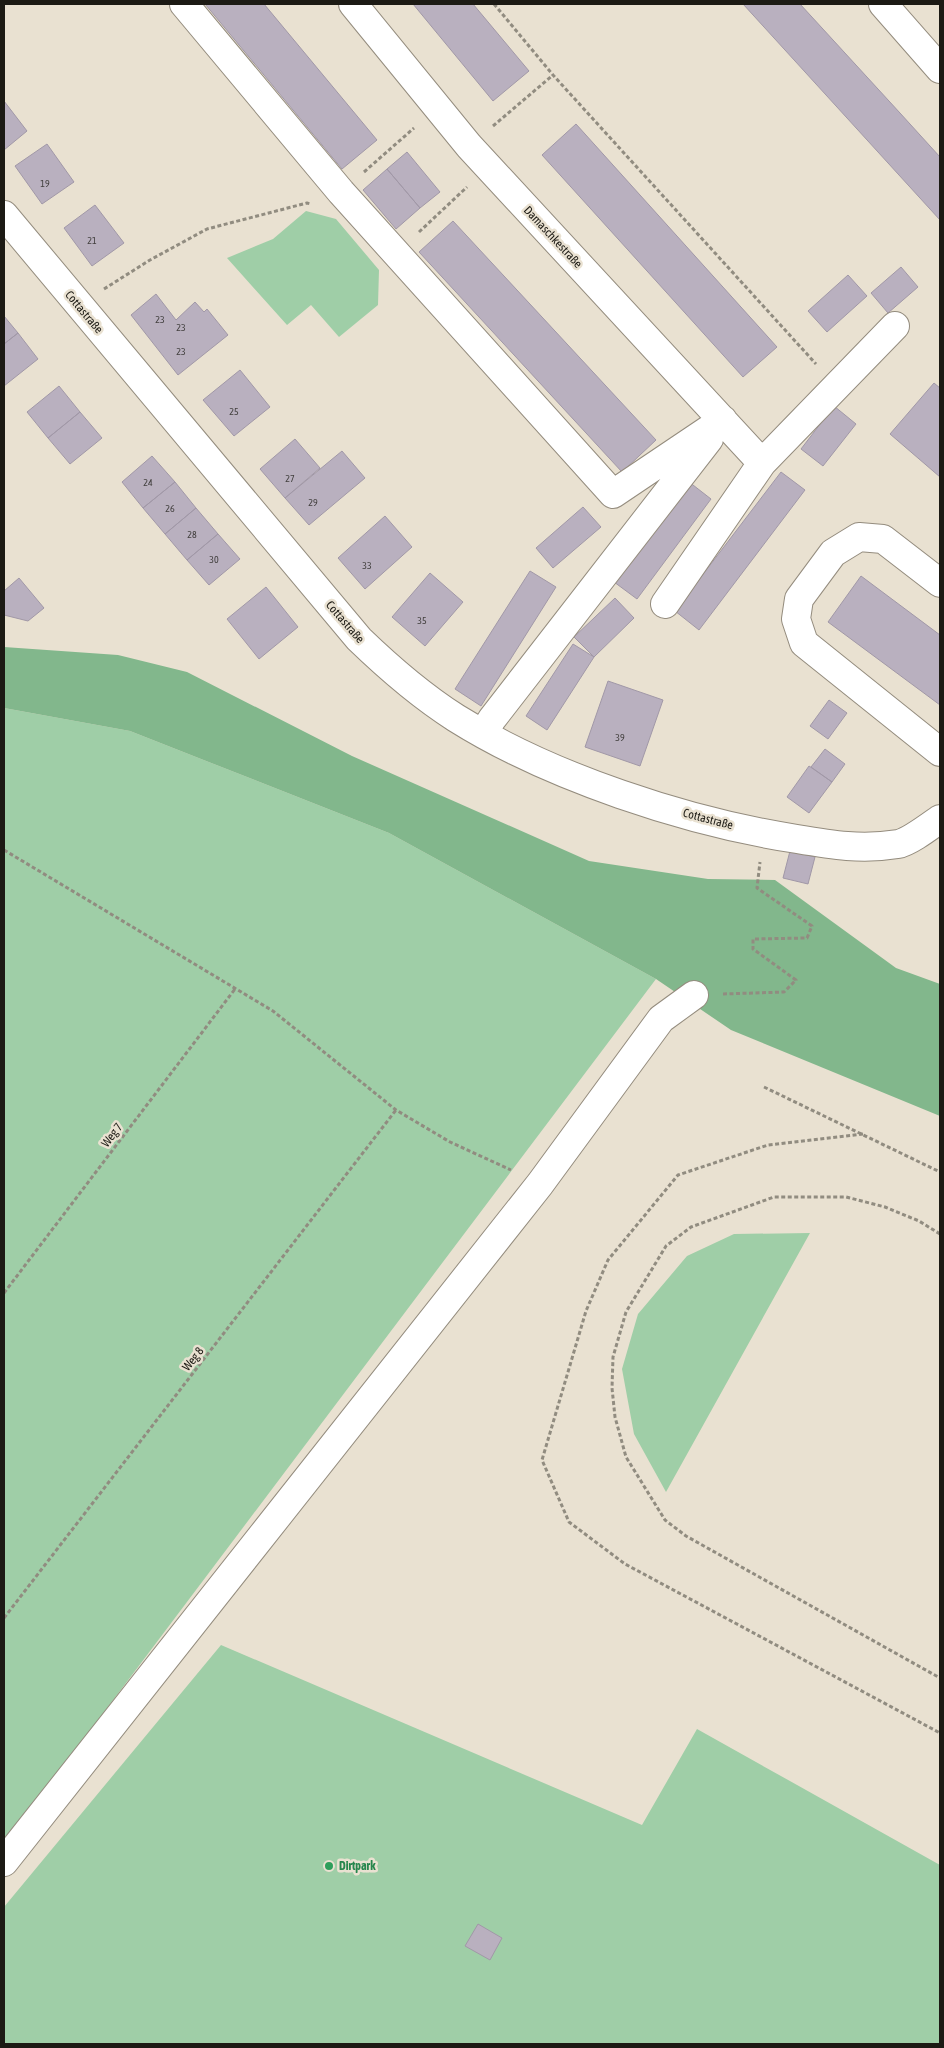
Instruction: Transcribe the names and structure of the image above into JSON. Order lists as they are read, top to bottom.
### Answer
{
  "streets": {
    "street": ["Damaschkestraße", "Cottastraße"],
    "path": ["Weg 7", "Weg 8"]
  },
  "places": ["Dirtpark"],
  "house_numbers": [
    "19",
    "21",
    "23",
    "23",
    "23",
    "25",
    "27",
    "24",
    "29",
    "26",
    "28",
    "30",
    "33",
    "35",
    "39"
  ]
}
